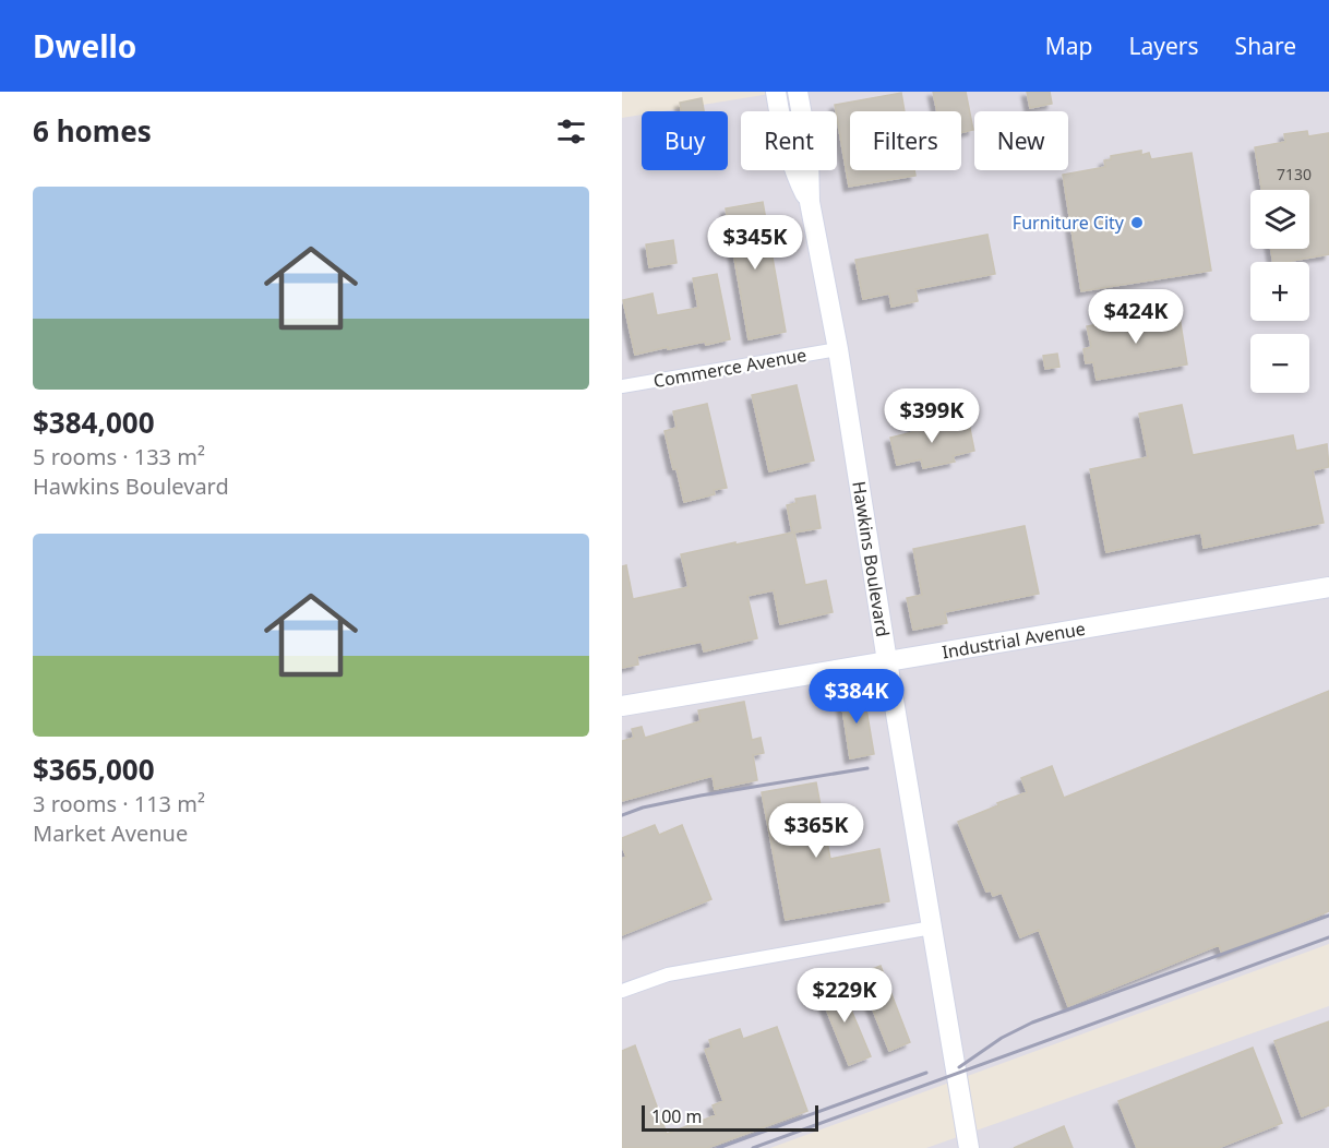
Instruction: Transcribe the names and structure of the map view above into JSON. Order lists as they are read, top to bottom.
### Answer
{
  "streets": {
    "main road": ["Hawkins Boulevard", "Industrial Avenue"],
    "street": ["Commerce Avenue"]
  },
  "crossings": [
    ["Commerce Avenue", "Hawkins Boulevard"],
    ["Hawkins Boulevard", "Industrial Avenue"]
  ],
  "places": ["Furniture City"],
  "house_numbers": ["7130"],
  "scale_bar": "100 m",
  "page": {
    "header": "Dwello",
    "nav": ["Map", "Layers", "Share"],
    "heading": "6 homes",
    "chip": [
      "Buy",
      "Rent",
      "Filters",
      "New"
    ],
    "list": [
      {
        "name": "$384,000",
        "note": "5 rooms · 133 m² · Hawkins Boulevard"
      },
      {
        "name": "$365,000",
        "note": "3 rooms · 113 m² · Market Avenue"
      }
    ],
    "map_buttons": ["+", "−"],
    "price": [
      "$345K",
      "$424K",
      "$399K",
      "$384K",
      "$365K",
      "$229K"
    ],
    "scale": "100 m"
  }
}
